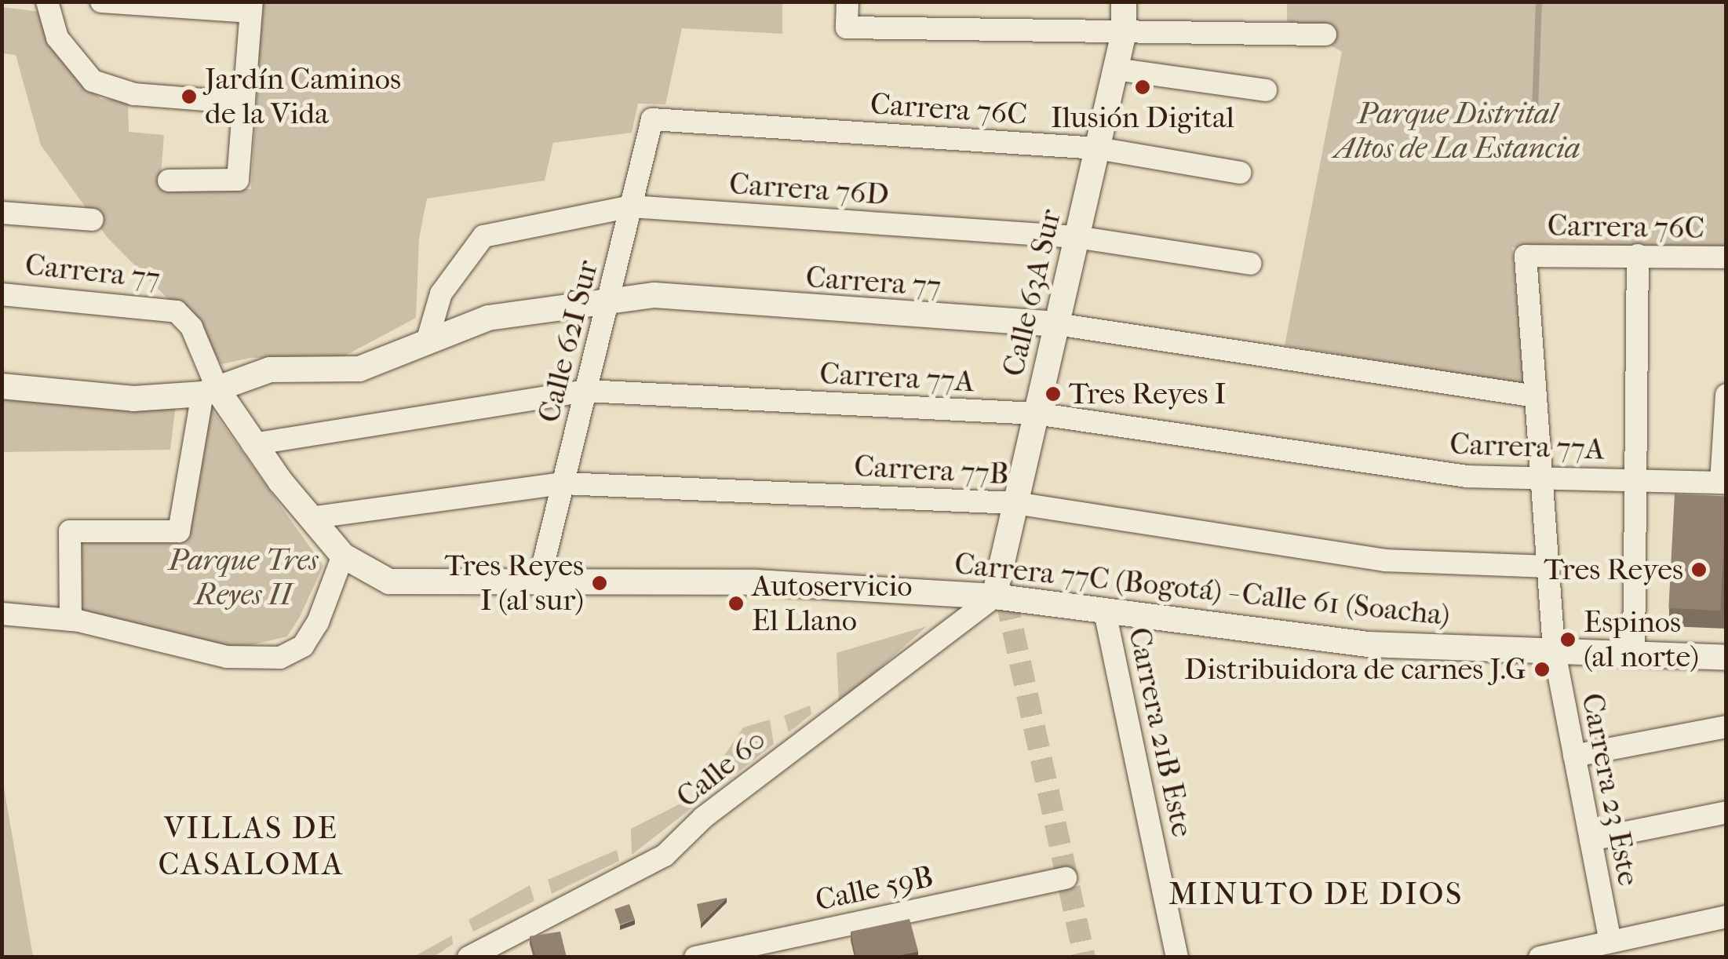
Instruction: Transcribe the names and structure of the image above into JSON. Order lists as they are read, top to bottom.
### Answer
{
  "streets": {
    "street": [
      "Carrera 76C",
      "Carrera 76D",
      "Carrera 77",
      "Calle 63A Sur",
      "Calle 62I Sur",
      "Carrera 77A",
      "Carrera 77B",
      "Carrera 77C (Bogotá) - Calle 61 (Soacha)",
      "Carrera 21B Este",
      "Calle 60",
      "Carrera 23 Este",
      "Calle 59B"
    ]
  },
  "crossings": [
    ["Carrera 76C", "Calle 63A Sur"],
    ["Carrera 76C", "Calle 62I Sur"],
    ["Carrera 76C", "Carrera 23 Este"],
    ["Carrera 76D", "Carrera 77"],
    ["Carrera 76D", "Calle 63A Sur"],
    ["Carrera 76D", "Calle 62I Sur"],
    ["Carrera 77", "Calle 63A Sur"],
    ["Carrera 77", "Calle 62I Sur"],
    ["Carrera 77", "Carrera 23 Este"],
    ["Calle 63A Sur", "Carrera 77A"],
    ["Calle 63A Sur", "Carrera 77B"],
    ["Calle 63A Sur", "Carrera 77C (Bogotá) - Calle 61 (Soacha)"],
    ["Calle 63A Sur", "Calle 60"],
    ["Calle 62I Sur", "Carrera 77A"],
    ["Calle 62I Sur", "Carrera 77B"],
    ["Calle 62I Sur", "Carrera 77C (Bogotá) - Calle 61 (Soacha)"],
    ["Carrera 77A", "Carrera 23 Este"],
    ["Carrera 77B", "Carrera 23 Este"],
    ["Carrera 77C (Bogotá) - Calle 61 (Soacha)", "Carrera 21B Este"],
    ["Carrera 77C (Bogotá) - Calle 61 (Soacha)", "Calle 60"],
    ["Carrera 77C (Bogotá) - Calle 61 (Soacha)", "Carrera 23 Este"]
  ],
  "districts": ["VILLAS DE CASALOMA", "MINUTO DE DIOS"],
  "parks": ["Parque Distrital Altos de La Estancia", "Parque Tres Reyes II"],
  "places": [
    "Ilusión Digital",
    "Jardín Caminos de la Vida",
    "Tres Reyes I",
    "Tres Reyes",
    "Tres Reyes I (al sur)",
    "Autoservicio El Llano",
    "Espinos (al norte)",
    "Distribuidora de carnes J.G"
  ]
}
